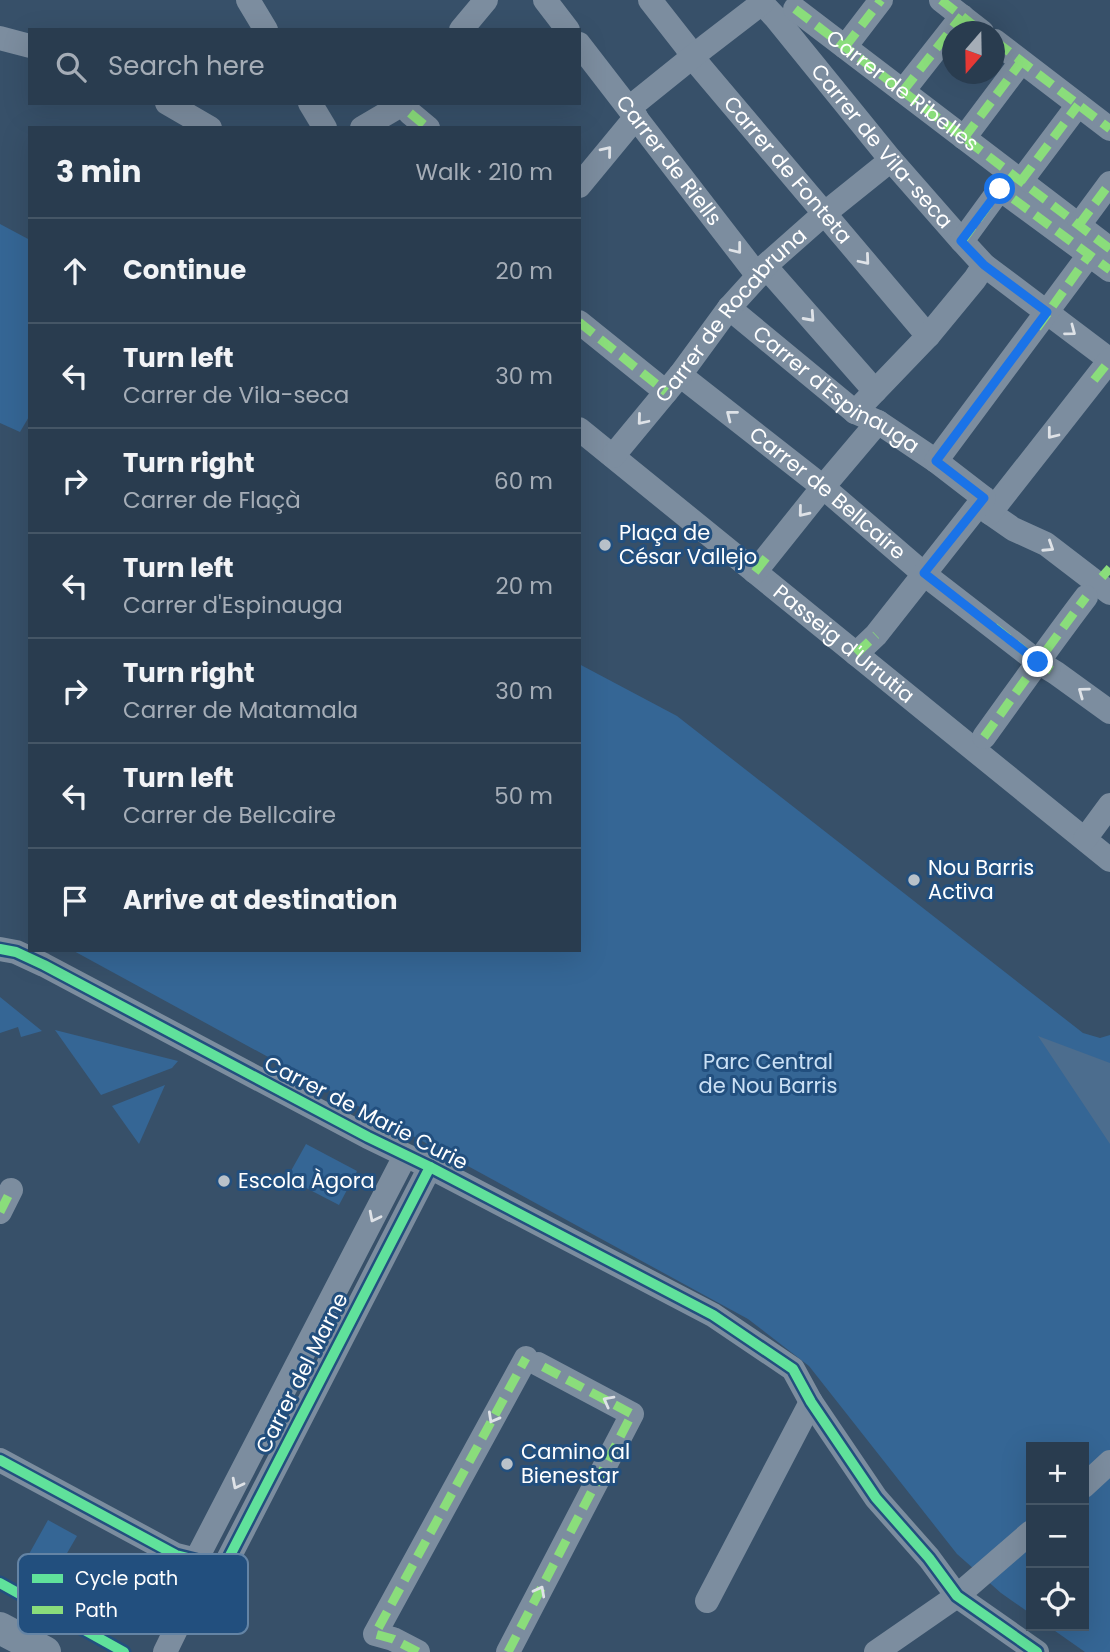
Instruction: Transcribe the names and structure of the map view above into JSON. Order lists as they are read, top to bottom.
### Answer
{
  "streets": {
    "street": [
      "Carrer de Ribelles",
      "Carrer de Vila-seca",
      "Carrer de Riells",
      "Carrer de Fonteta",
      "Carrer de Rocabruna",
      "Carrer d'Espinauga",
      "Carrer de Bellcaire",
      "Passeig d'Urrutia",
      "Carrer de Marie Curie",
      "Carrer del Marne"
    ]
  },
  "crossings": [
    ["Carrer de Vila-seca", "Carrer de Rocabruna"],
    ["Carrer de Riells", "Carrer de Rocabruna"],
    ["Carrer de Fonteta", "Carrer de Rocabruna"],
    ["Carrer de Rocabruna", "Carrer d'Espinauga"],
    ["Carrer de Rocabruna", "Carrer de Bellcaire"],
    ["Carrer de Rocabruna", "Passeig d'Urrutia"],
    ["Carrer de Marie Curie", "Carrer del Marne"]
  ],
  "one_way": ["Carrer de Riells", "Carrer de Fonteta", "Carrer de Bellcaire"],
  "parks": ["Parc Central de Nou Barris"],
  "places": [
    "Plaça de César Vallejo",
    "Nou Barris Activa",
    "Escola Àgora",
    "Camino al Bienestar"
  ],
  "legend": ["Cycle path", "Path"],
  "north": "bottom",
  "page": {
    "search": "Search here",
    "heading": ["3 min", "Walk · 210 m"],
    "list": [
      ["Continue", "20 m"],
      ["Turn left", "Carrer de Vila-seca", "30 m"],
      ["Turn right", "Carrer de Flaçà", "60 m"],
      ["Turn left", "Carrer d'Espinauga", "20 m"],
      ["Turn right", "Carrer de Matamala", "30 m"],
      ["Turn left", "Carrer de Bellcaire", "50 m"],
      "Arrive at destination"
    ],
    "map_buttons": ["+", "−"]
  }
}
